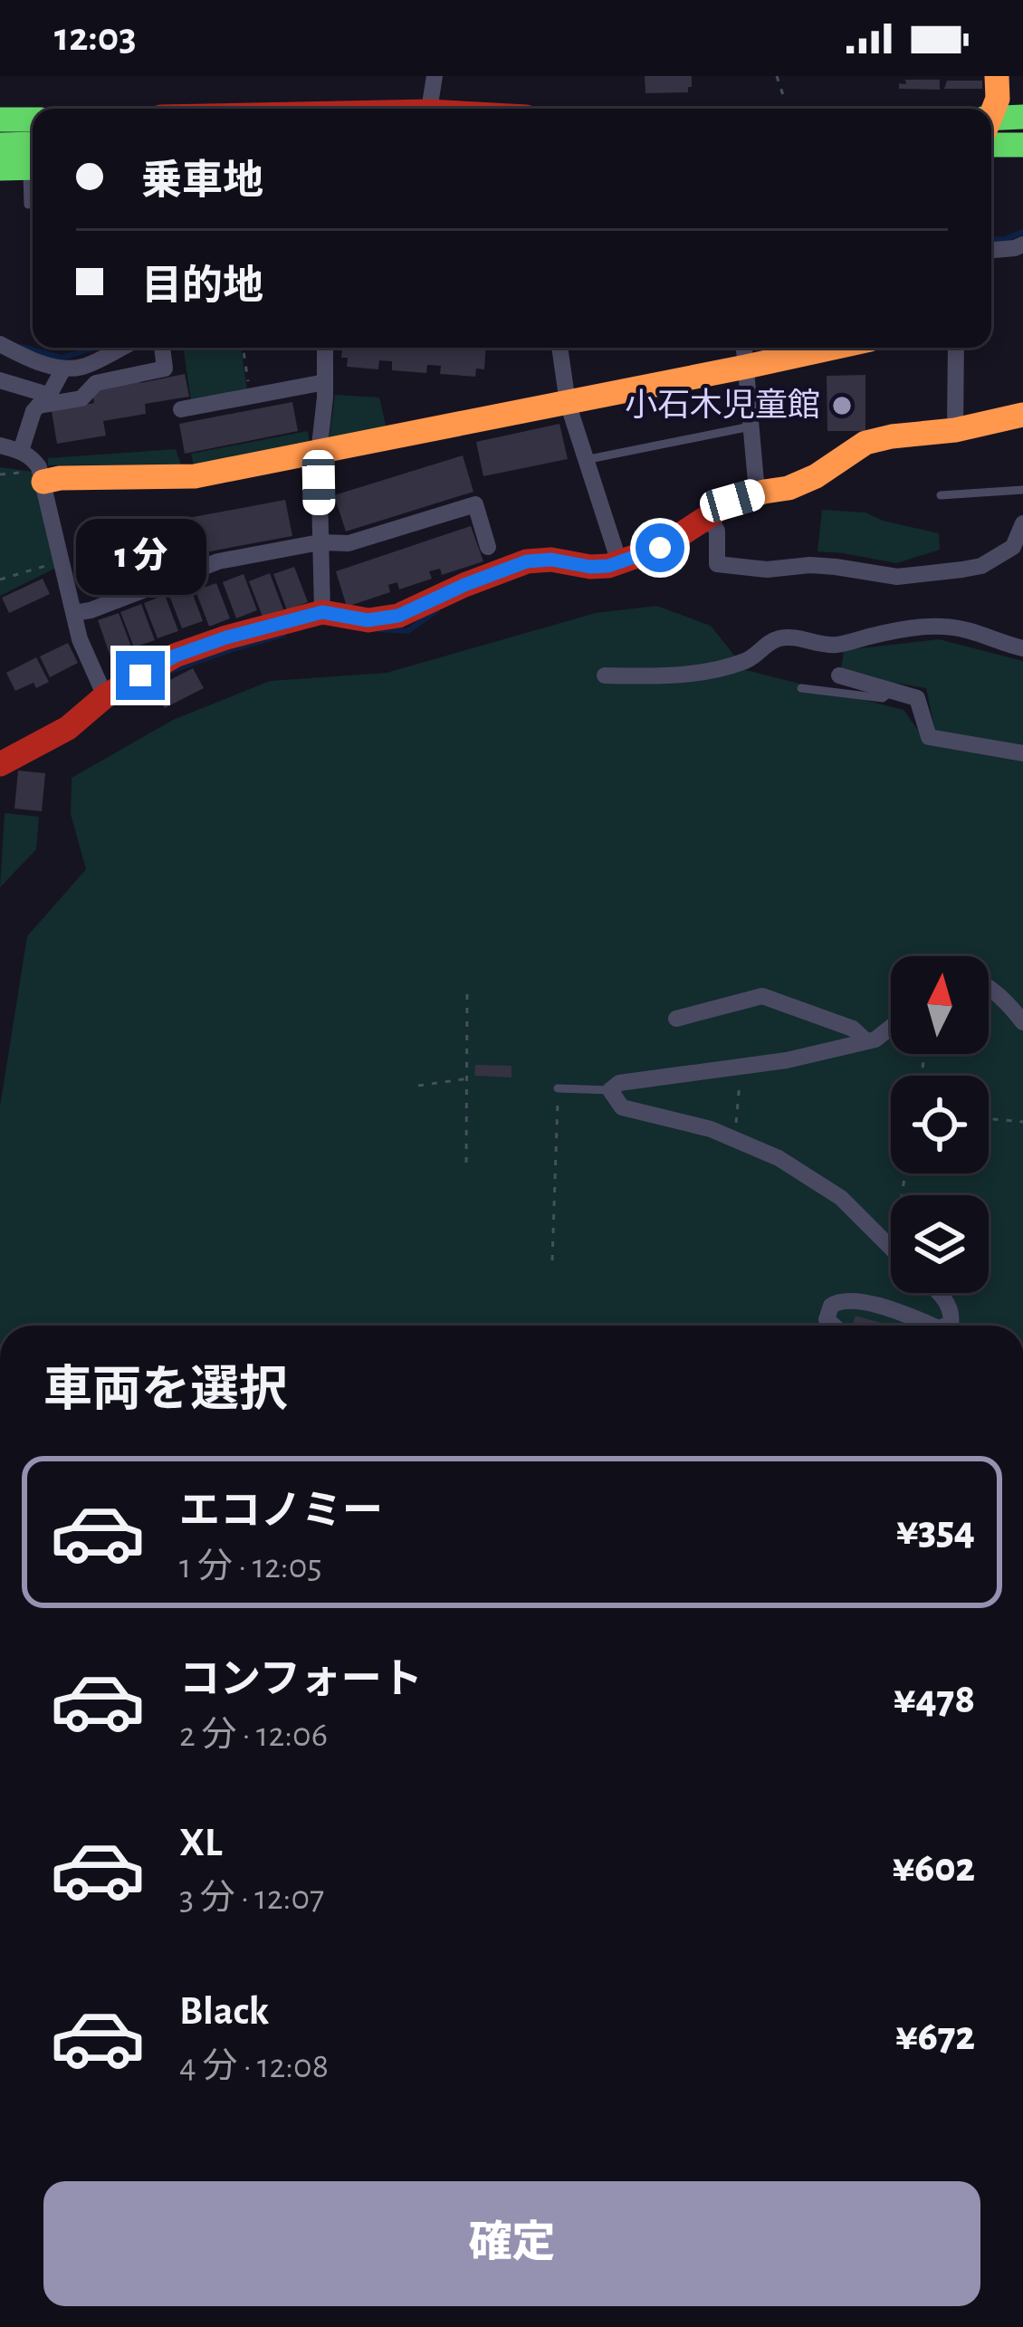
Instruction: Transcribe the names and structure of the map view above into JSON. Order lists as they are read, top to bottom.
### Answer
{
  "places": ["小石木児童館"],
  "north": "top",
  "page": {
    "status": "12:03",
    "banner": ["乗車地", "目的地"],
    "bubble": "1 分",
    "heading": "車両を選択",
    "list": [
      {
        "name": "エコノミー",
        "note": "1 分 · 12:05",
        "value": "¥354"
      },
      {
        "name": "コンフォート",
        "note": "2 分 · 12:06",
        "value": "¥478"
      },
      {
        "name": "XL",
        "note": "3 分 · 12:07",
        "value": "¥602"
      },
      {
        "name": "Black",
        "note": "4 分 · 12:08",
        "value": "¥672"
      }
    ],
    "buttons": "確定"
  }
}
